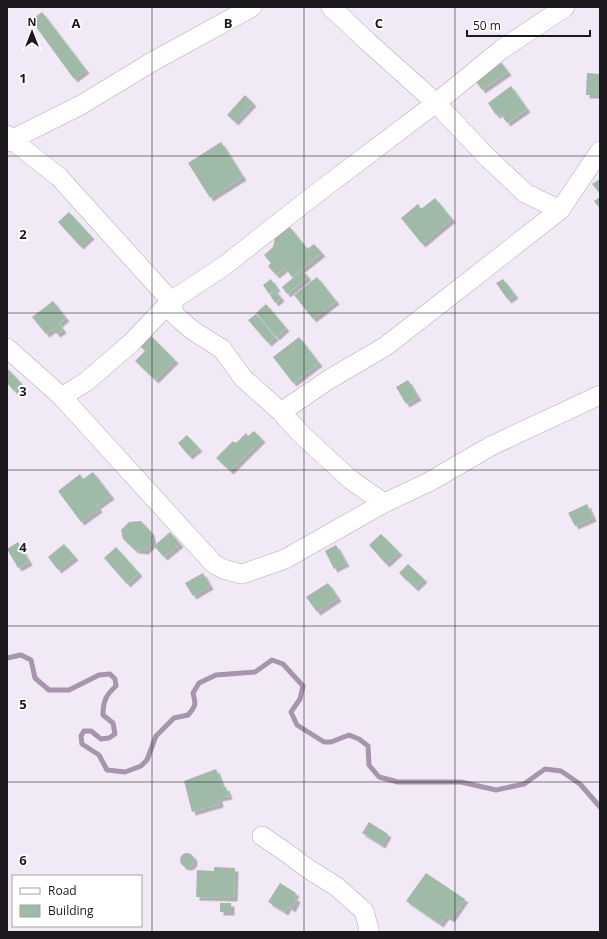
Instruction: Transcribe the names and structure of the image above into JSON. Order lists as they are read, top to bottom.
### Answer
{
  "legend": ["Road", "Building"],
  "scale_bar": "50 m",
  "north": "top",
  "grid": {
    "columns": ["A", "B", "C"],
    "rows": [
      "1",
      "2",
      "3",
      "4",
      "5",
      "6"
    ]
  }
}
